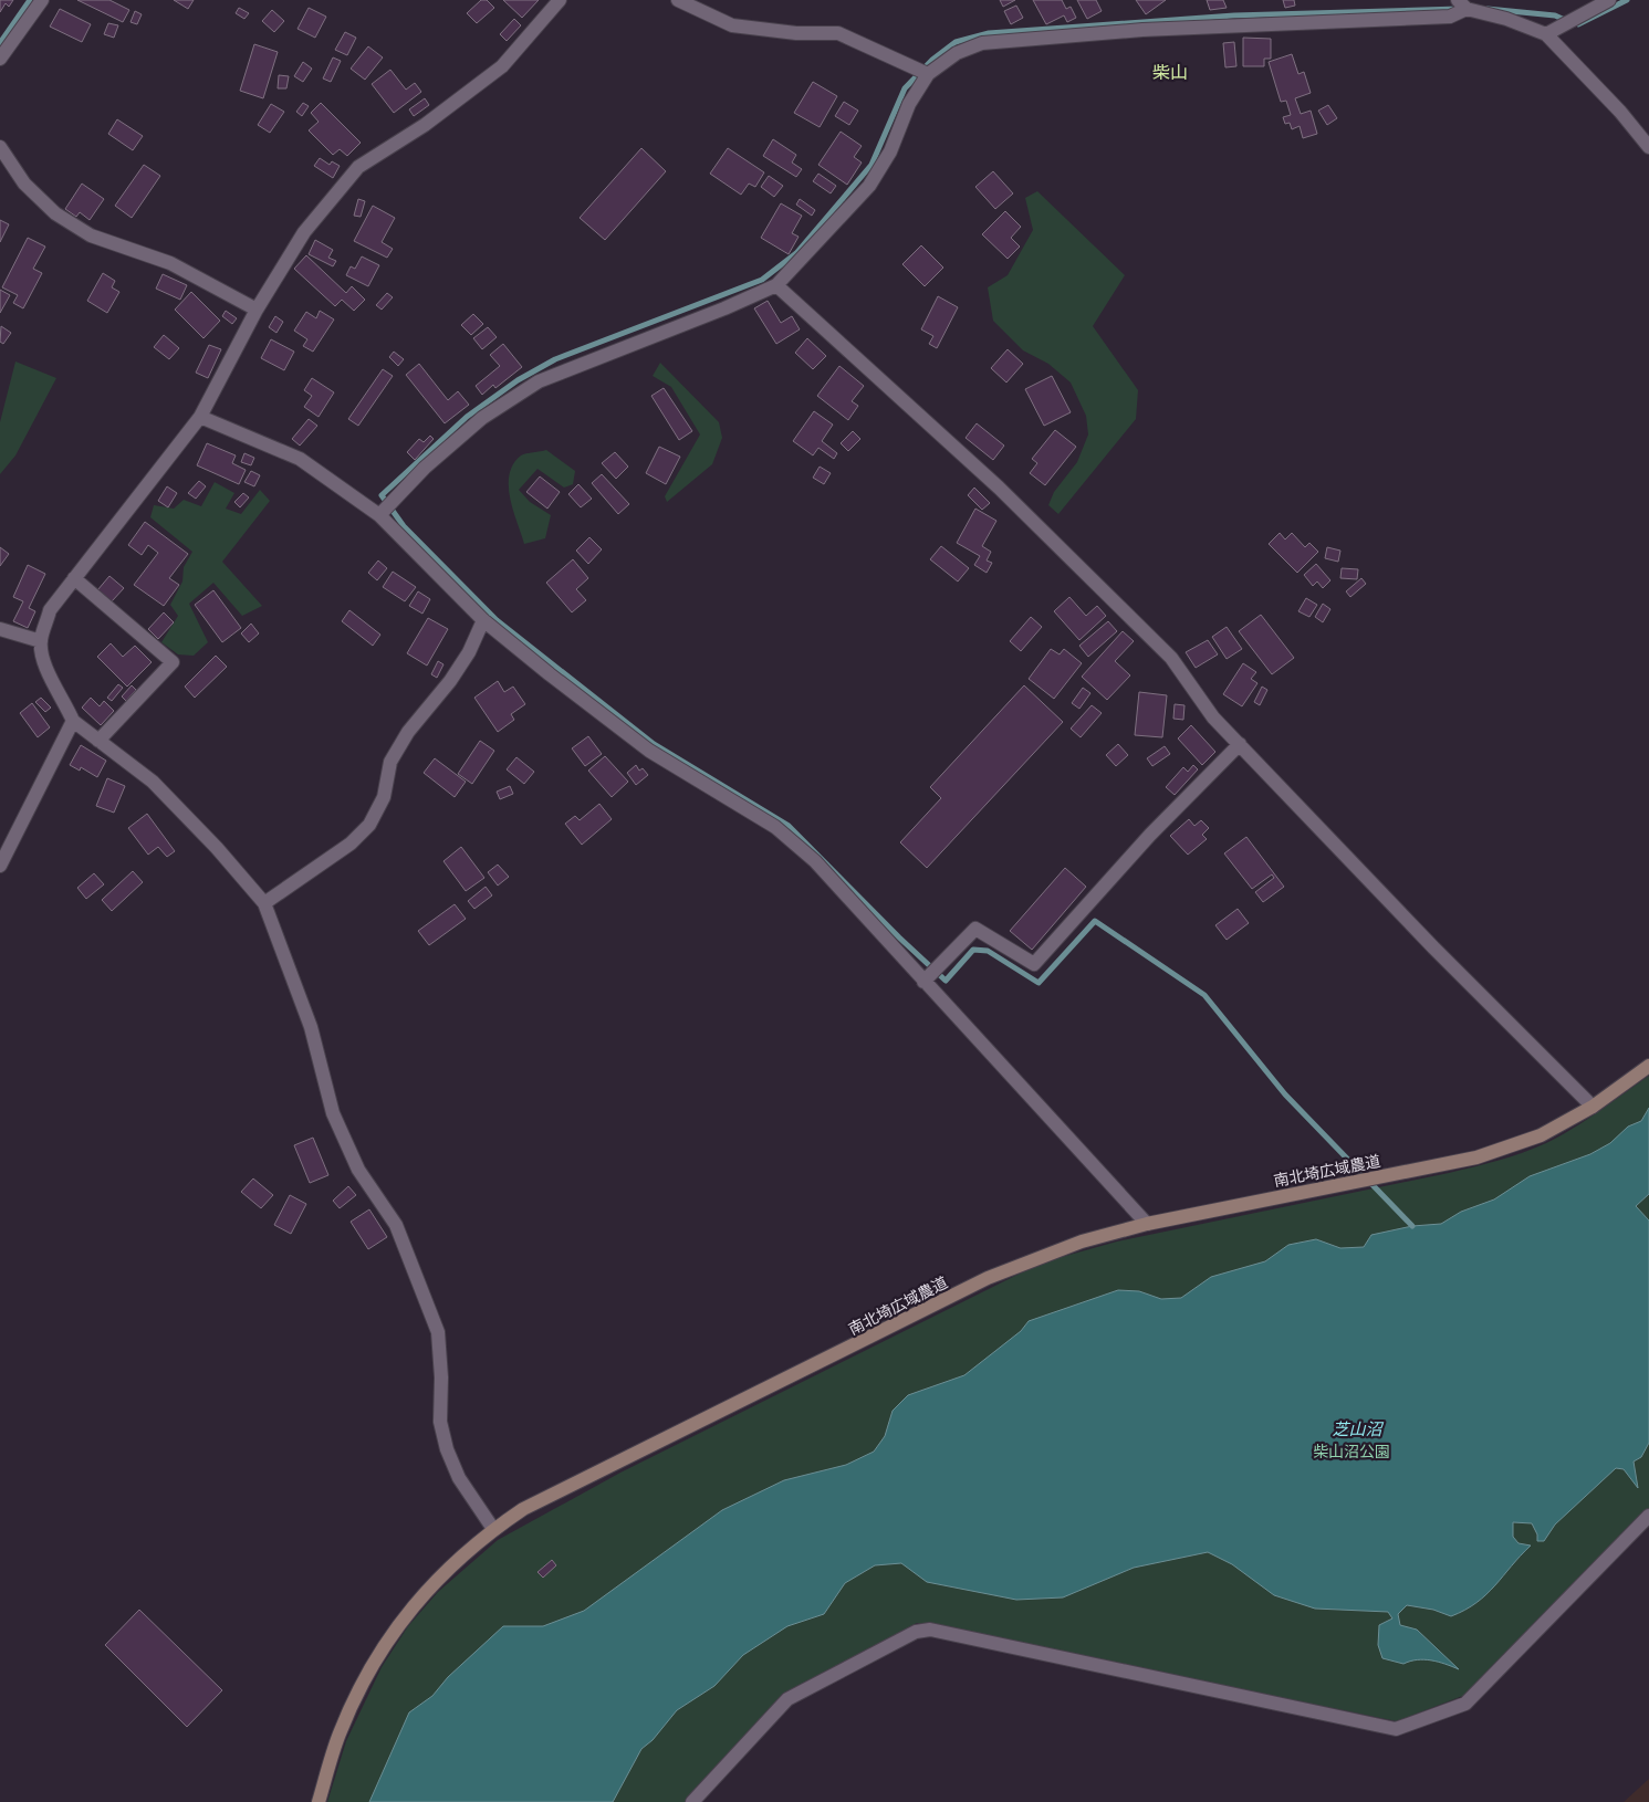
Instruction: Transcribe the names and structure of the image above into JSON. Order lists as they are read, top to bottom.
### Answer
{
  "streets": {
    "street": ["南北埼広域農道"]
  },
  "districts": ["柴山"],
  "water": ["芝山沼"],
  "parks": ["柴山沼公園"]
}
